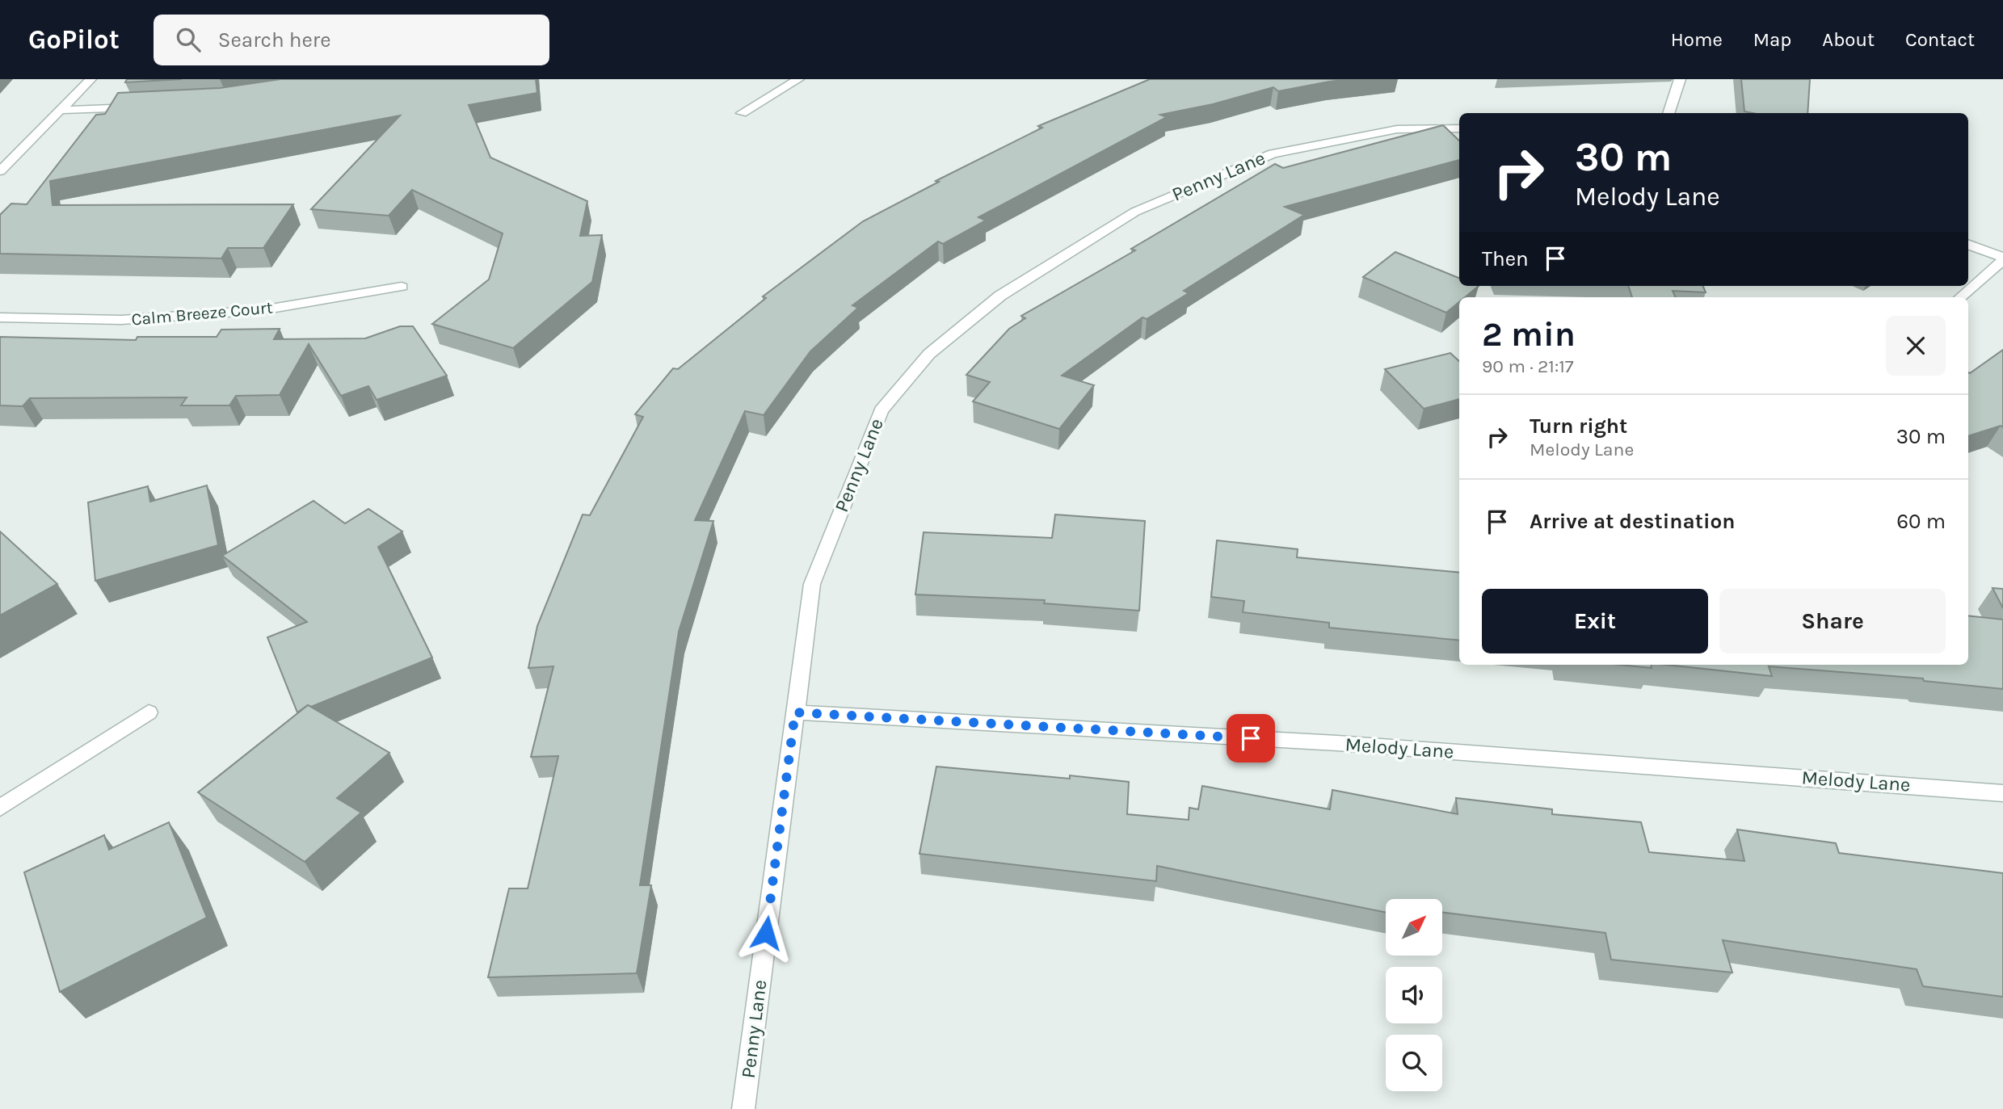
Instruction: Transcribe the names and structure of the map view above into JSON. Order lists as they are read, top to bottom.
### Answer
{
  "streets": {
    "street": ["Penny Lane", "Calm Breeze Court", "Melody Lane"]
  },
  "crossings": [
    ["Penny Lane", "Melody Lane"]
  ],
  "north": "top right",
  "page": {
    "header": "GoPilot",
    "search": "Search here",
    "nav": [
      "Home",
      "Map",
      "About",
      "Contact"
    ],
    "turn": ["30 m", "Melody Lane"],
    "then": "Then",
    "heading": ["2 min", "90 m · 21:17"],
    "list": [
      {
        "name": "Turn right",
        "note": "Melody Lane",
        "value": "30 m"
      },
      {
        "name": "Arrive at destination",
        "value": "60 m"
      }
    ],
    "buttons": ["Exit", "Share"]
  }
}
